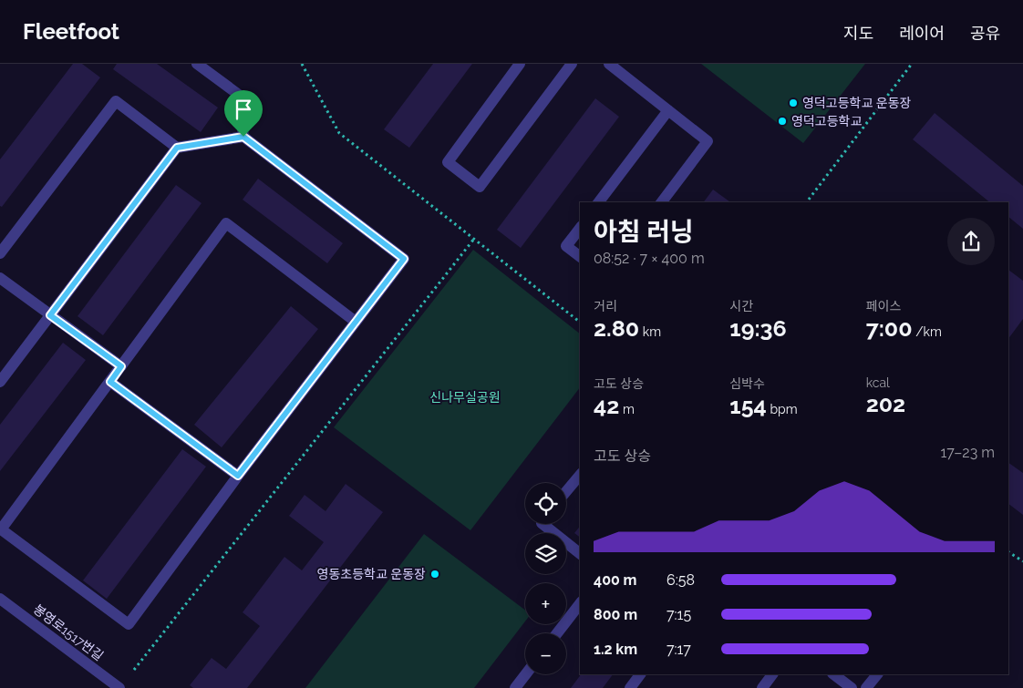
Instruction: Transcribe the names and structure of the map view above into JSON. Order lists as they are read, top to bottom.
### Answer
{
  "streets": {
    "street": ["봉영로1517번길"]
  },
  "parks": ["신나무실공원"],
  "places": ["영덕고등학교 운동장", "영덕고등학교", "영동초등학교 운동장"],
  "page": {
    "header": "Fleetfoot",
    "nav": ["지도", "레이어", "공유"],
    "heading": ["아침 러닝", "08:52 · 7 × 400 m"],
    "stats": [
      ["거리", "2.80 km"],
      ["시간", "19:36"],
      ["페이스", "7:00 /km"],
      ["고도 상승", "42 m"],
      ["심박수", "154 bpm"],
      ["kcal", "202"]
    ],
    "chart": ["고도 상승", "17–23 m"],
    "map_buttons": ["+", "−"],
    "list": [
      {
        "name": "400 m",
        "note": "6:58"
      },
      {
        "name": "800 m",
        "note": "7:15"
      },
      {
        "name": "1.2 km",
        "note": "7:17"
      }
    ]
  }
}
